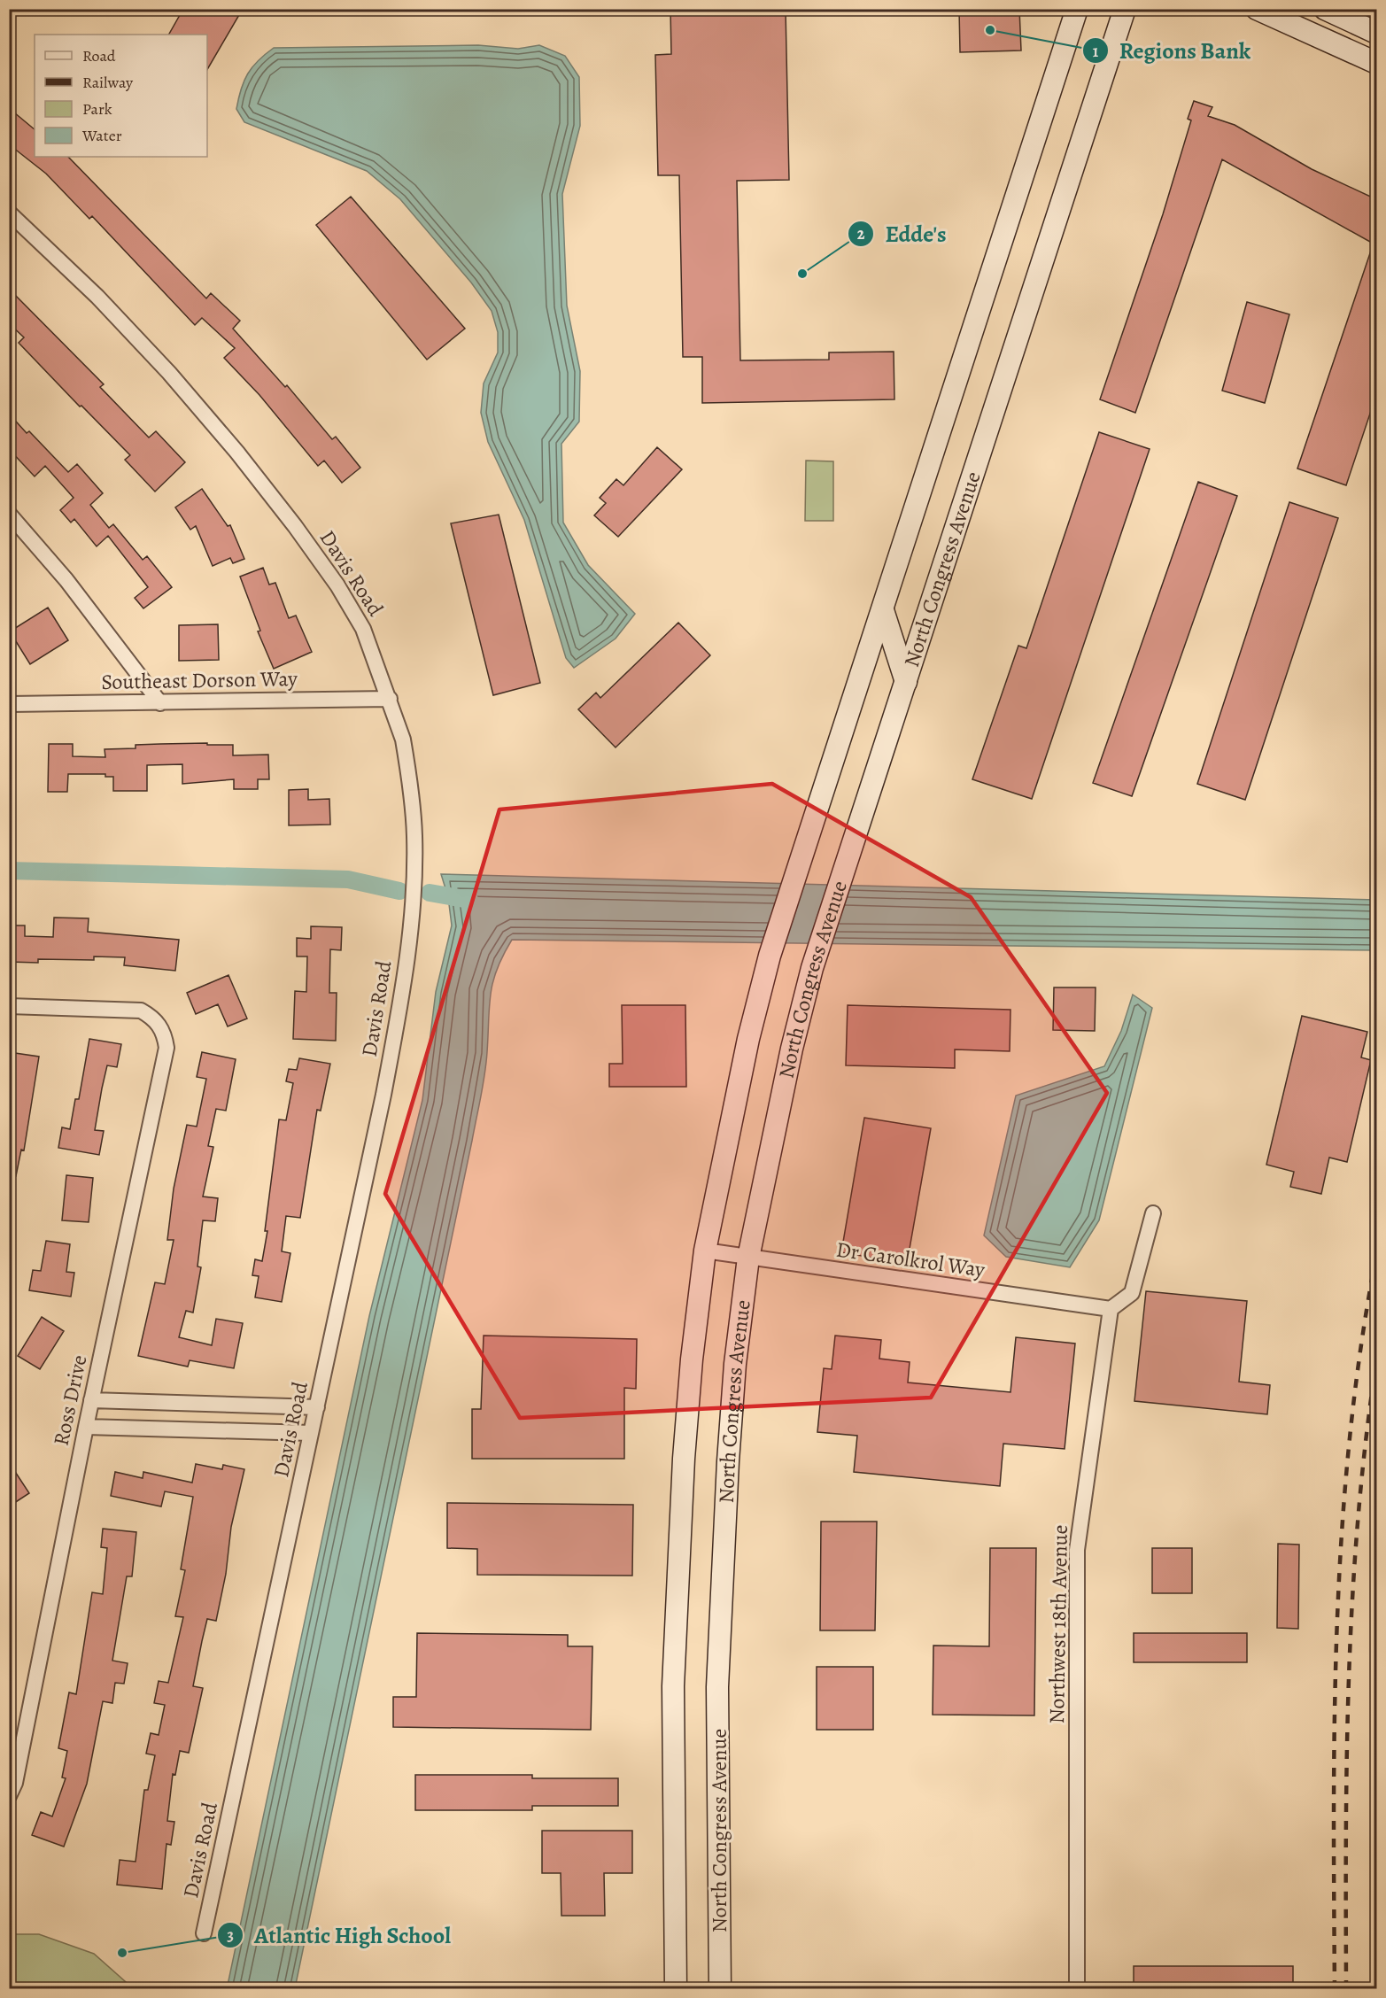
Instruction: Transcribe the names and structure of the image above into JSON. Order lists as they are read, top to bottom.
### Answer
{
  "streets": {
    "main road": ["North Congress Avenue"],
    "street": [
      "Davis Road",
      "Southeast Dorson Way",
      "Dr Carolkrol Way",
      "Ross Drive",
      "Northwest 18th Avenue"
    ]
  },
  "crossings": [
    ["North Congress Avenue", "Dr Carolkrol Way"],
    ["Davis Road", "Southeast Dorson Way"],
    ["Dr Carolkrol Way", "Northwest 18th Avenue"]
  ],
  "places": ["Regions Bank", "Edde's", "Atlantic High School"],
  "legend": [
    "Road",
    "Railway",
    "Park",
    "Water"
  ]
}
